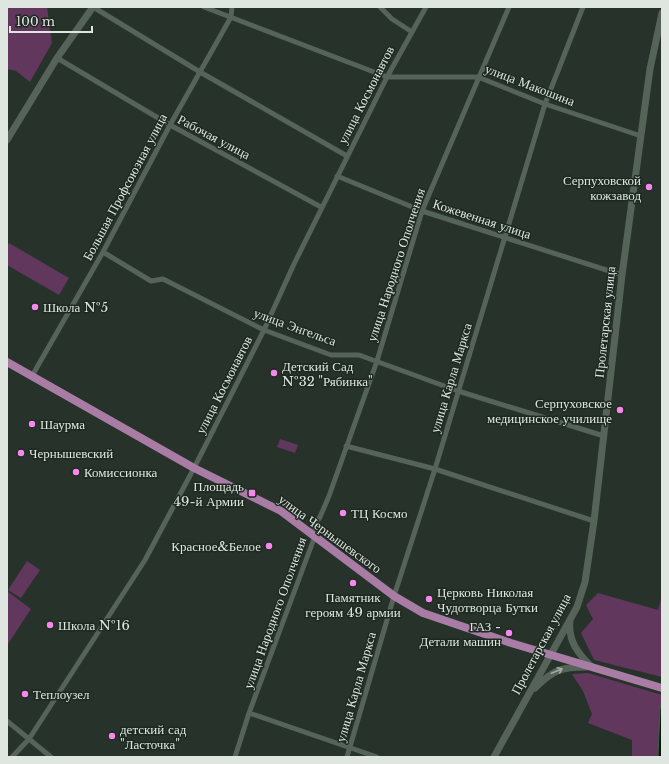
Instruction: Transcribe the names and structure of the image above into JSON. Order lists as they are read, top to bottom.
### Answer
{
  "streets": {
    "main road": ["улица Чернышевского"],
    "street": [
      "улица Макошина",
      "улица Космонавтов",
      "Рабочая улица",
      "Большая Профсоюзная улица",
      "Кожевенная улица",
      "улица Народного Ополчения",
      "Пролетарская улица",
      "улица Энгельса",
      "улица Карла Маркса"
    ]
  },
  "crossings": [
    ["улица Макошина", "улица Космонавтов"],
    ["улица Макошина", "Большая Профсоюзная улица"],
    ["улица Макошина", "улица Народного Ополчения"],
    ["улица Макошина", "Пролетарская улица"],
    ["улица Макошина", "улица Карла Маркса"],
    ["улица Космонавтов", "Рабочая улица"],
    ["улица Космонавтов", "Кожевенная улица"],
    ["улица Космонавтов", "улица Энгельса"],
    ["улица Космонавтов", "улица Чернышевского"],
    ["Рабочая улица", "Большая Профсоюзная улица"],
    ["Большая Профсоюзная улица", "улица Энгельса"],
    ["Большая Профсоюзная улица", "улица Чернышевского"],
    ["Кожевенная улица", "улица Народного Ополчения"],
    ["Кожевенная улица", "Пролетарская улица"],
    ["Кожевенная улица", "улица Карла Маркса"],
    ["улица Народного Ополчения", "улица Энгельса"],
    ["улица Народного Ополчения", "улица Чернышевского"],
    ["Пролетарская улица", "улица Энгельса"],
    ["Пролетарская улица", "улица Чернышевского"],
    ["улица Энгельса", "улица Карла Маркса"],
    ["улица Карла Маркса", "улица Чернышевского"]
  ],
  "places": {
    "other": [
      "Серпуховской кожзавод",
      "Школа №5",
      "Детский Сад №32 \"Рябинка\"",
      "Серпуховское медицинское училище",
      "Шаурма",
      "Чернышевский",
      "Комиссионка",
      "ТЦ Космо",
      "Красное&Белое",
      "Памятник героям 49 армии",
      "Церковь Николая Чудотворца Бутки",
      "Школа №16",
      "ГАЗ - Детали машин",
      "Теплоузел",
      "детский сад \"Ласточка\""
    ],
    "transit": ["Площадь 49-й Армии"]
  },
  "scale_bar": "100 m"
}
